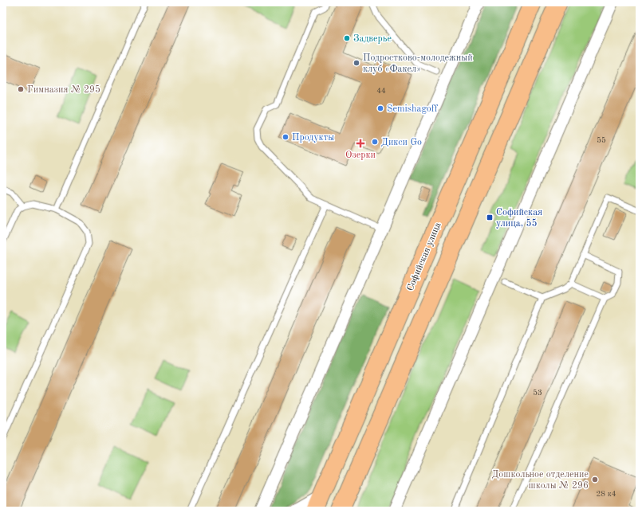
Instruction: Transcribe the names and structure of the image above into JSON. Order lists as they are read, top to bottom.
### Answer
{
  "streets": {
    "main road": ["Софийская улица"]
  },
  "places": {
    "other": [
      "Задверье",
      "Подростково-молодежный клуб «Факел»",
      "Гимназия № 295",
      "Semishagoff",
      "Продукты",
      "Дикси Go",
      "Дошкольное отделение школы № 296"
    ],
    "health": ["Озерки"],
    "transit": ["Софийская улица, 55"]
  },
  "house_numbers": [
    "44",
    "55",
    "53",
    "28 к4"
  ]
}
